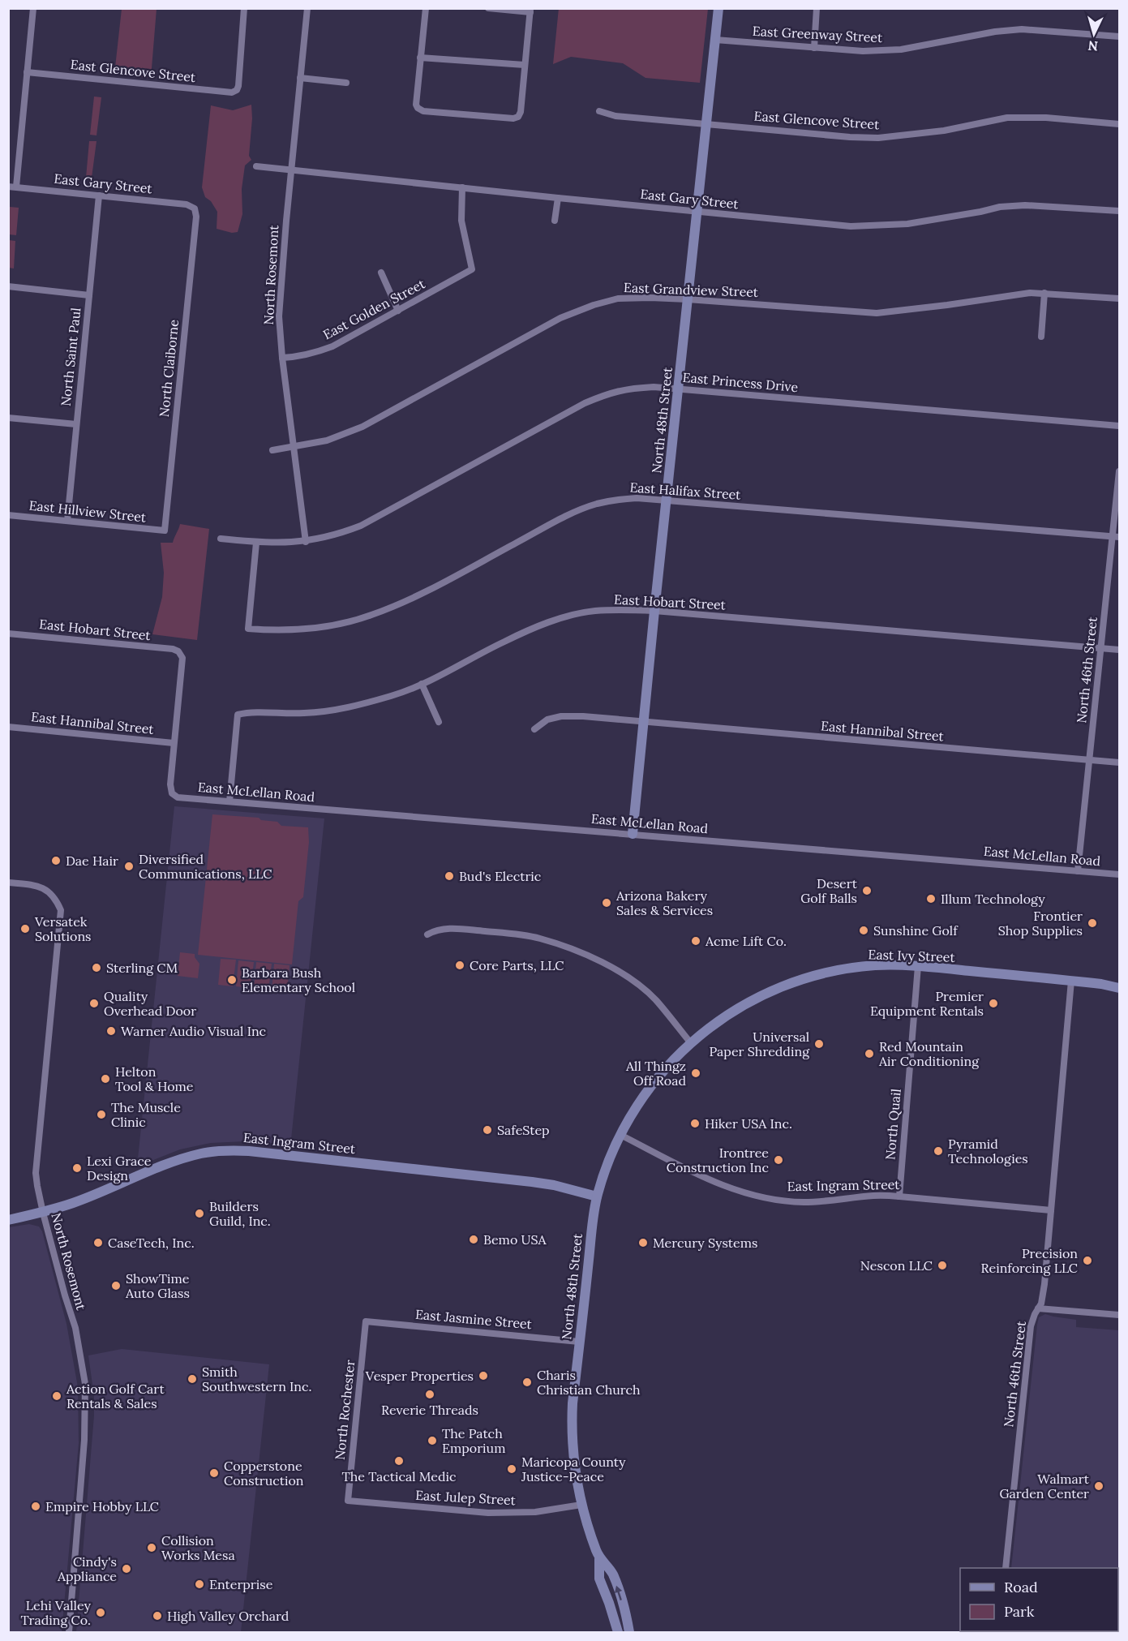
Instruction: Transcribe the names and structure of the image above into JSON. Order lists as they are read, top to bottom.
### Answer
{
  "streets": {
    "street": [
      "East Greenway Street",
      "East Glencove Street",
      "East Gary Street",
      "North Rosemont",
      "East Grandview Street",
      "East Golden Street",
      "North Saint Paul",
      "North Claiborne",
      "East Princess Drive",
      "North 48th Street",
      "East Halifax Street",
      "East Hillview Street",
      "East Hobart Street",
      "North 46th Street",
      "East Hannibal Street",
      "East McLellan Road",
      "East Ivy Street",
      "North Quail",
      "East Ingram Street",
      "East Jasmine Street",
      "North Rochester",
      "East Julep Street"
    ]
  },
  "crossings": [
    ["East Greenway Street", "North 48th Street"],
    ["East Glencove Street", "North 48th Street"],
    ["East Gary Street", "North Rosemont"],
    ["East Gary Street", "East Golden Street"],
    ["East Gary Street", "North Saint Paul"],
    ["East Gary Street", "North Claiborne"],
    ["East Gary Street", "North 48th Street"],
    ["North Rosemont", "East Grandview Street"],
    ["North Rosemont", "East Golden Street"],
    ["North Rosemont", "East Princess Drive"],
    ["North Rosemont", "East Ingram Street"],
    ["East Grandview Street", "North 48th Street"],
    ["North Saint Paul", "East Hillview Street"],
    ["North Claiborne", "East Hillview Street"],
    ["East Princess Drive", "North 48th Street"],
    ["East Princess Drive", "East Halifax Street"],
    ["North 48th Street", "East Halifax Street"],
    ["North 48th Street", "East Hobart Street"],
    ["North 48th Street", "East Hannibal Street"],
    ["North 48th Street", "East McLellan Road"],
    ["North 48th Street", "East Ivy Street"],
    ["North 48th Street", "East Ingram Street"],
    ["North 48th Street", "East Jasmine Street"],
    ["North 48th Street", "East Julep Street"],
    ["East Halifax Street", "North 46th Street"],
    ["East Hobart Street", "North 46th Street"],
    ["East Hobart Street", "East Hannibal Street"],
    ["East Hobart Street", "East McLellan Road"],
    ["North 46th Street", "East Hannibal Street"],
    ["North 46th Street", "East McLellan Road"],
    ["North 46th Street", "East Ivy Street"],
    ["North 46th Street", "East Ingram Street"],
    ["East Hannibal Street", "East McLellan Road"],
    ["East Ivy Street", "North Quail"],
    ["North Quail", "East Ingram Street"],
    ["East Jasmine Street", "North Rochester"],
    ["North Rochester", "East Julep Street"]
  ],
  "places": [
    "Dae Hair",
    "Diversified Communications, LLC",
    "Bud's Electric",
    "Desert Golf Balls",
    "Illum Technology",
    "Arizona Bakery Sales & Services",
    "Frontier Shop Supplies",
    "Versatek Solutions",
    "Sunshine Golf",
    "Acme Lift Co.",
    "Core Parts, LLC",
    "Sterling CM",
    "Barbara Bush Elementary School",
    "Quality Overhead Door",
    "Premier Equipment Rentals",
    "Warner Audio Visual Inc",
    "Universal Paper Shredding",
    "Red Mountain Air Conditioning",
    "All Thingz Off Road",
    "Helton Tool & Home",
    "The Muscle Clinic",
    "Hiker USA Inc.",
    "SafeStep",
    "Pyramid Technologies",
    "Irontree Construction Inc",
    "Lexi Grace Design",
    "Builders Guild, Inc.",
    "Bemo USA",
    "CaseTech, Inc.",
    "Mercury Systems",
    "Precision Reinforcing LLC",
    "Nescon LLC",
    "ShowTime Auto Glass",
    "Vesper Properties",
    "Smith Southwestern Inc.",
    "Charis Christian Church",
    "Reverie Threads",
    "Action Golf Cart Rentals & Sales",
    "The Patch Emporium",
    "The Tactical Medic",
    "Maricopa County Justice-Peace",
    "Copperstone Construction",
    "Walmart Garden Center",
    "Empire Hobby LLC",
    "Collision Works Mesa",
    "Cindy's Appliance",
    "Enterprise",
    "Lehi Valley Trading Co.",
    "High Valley Orchard"
  ],
  "legend": ["Road", "Park"],
  "north": "bottom"
}
